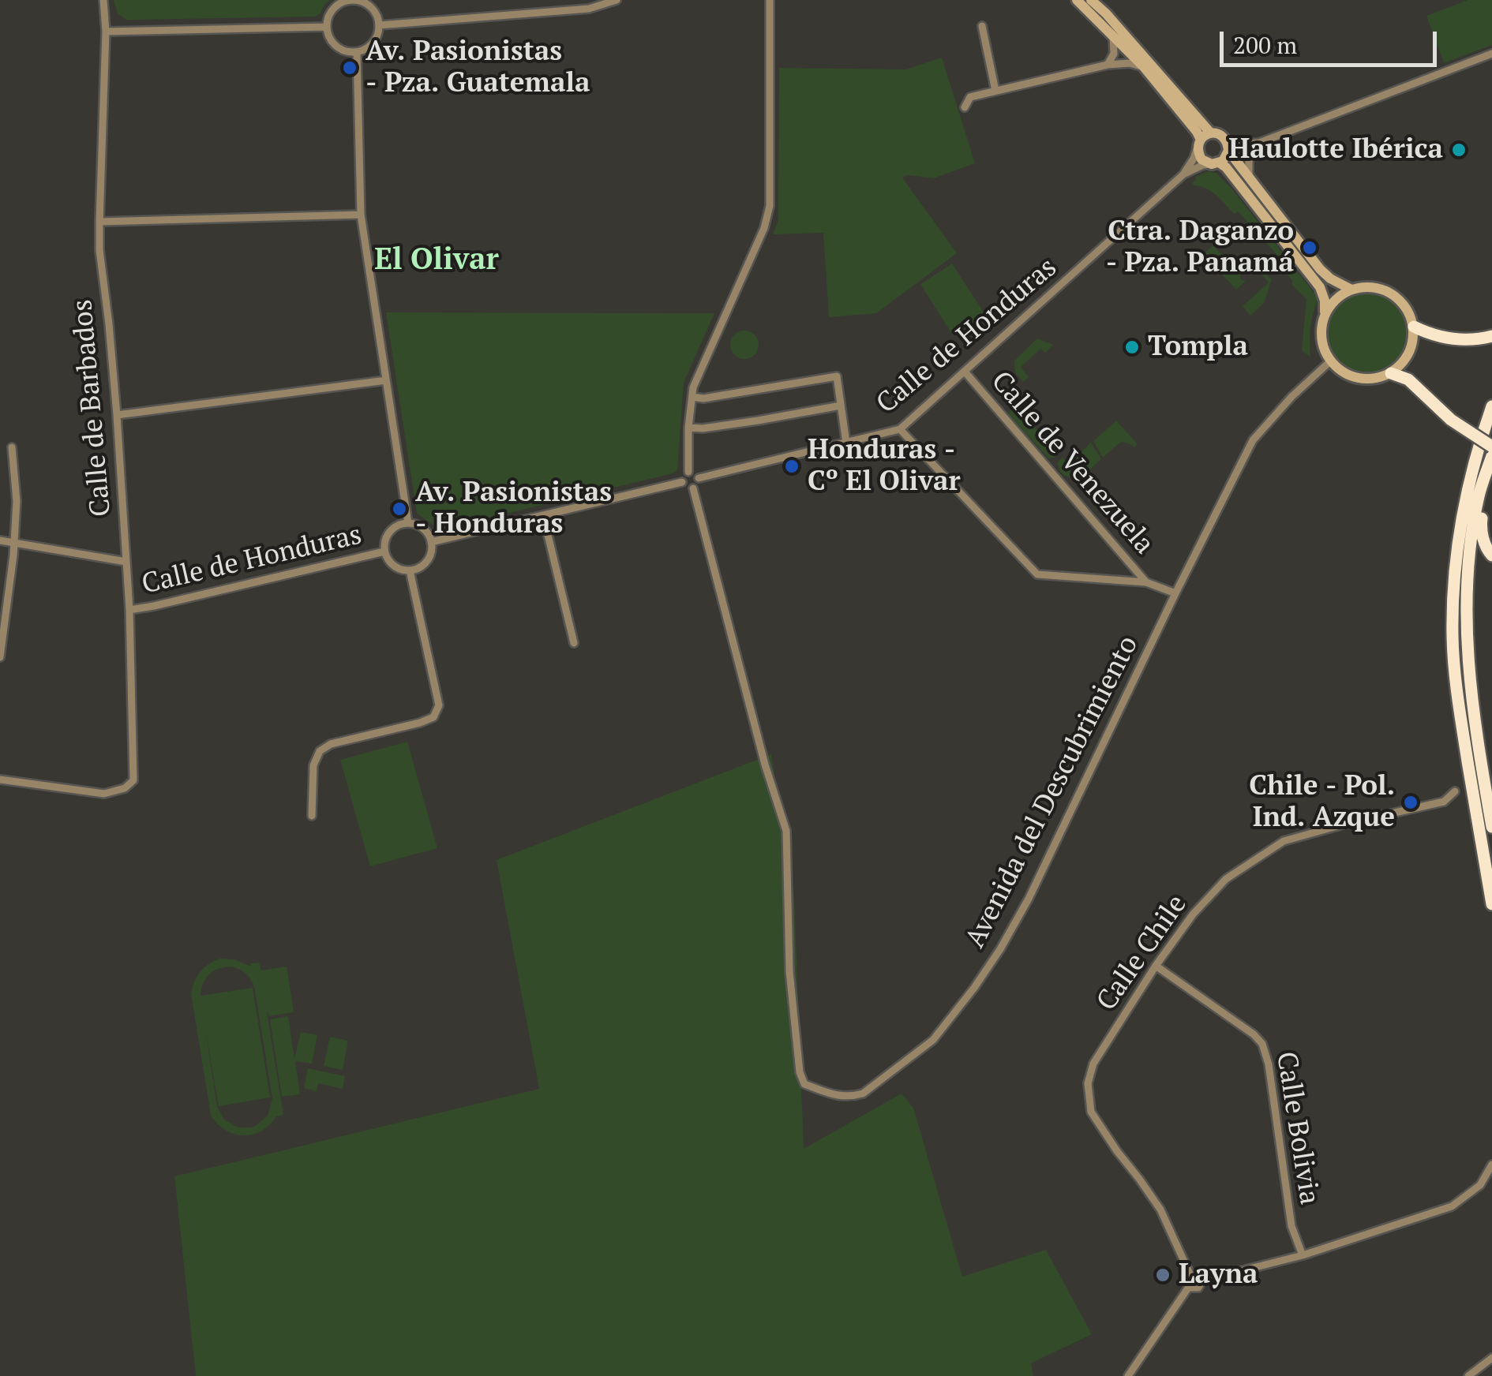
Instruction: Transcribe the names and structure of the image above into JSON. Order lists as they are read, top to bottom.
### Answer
{
  "streets": {
    "street": [
      "Calle de Honduras",
      "Calle de Barbados",
      "Calle de Venezuela",
      "Avenida del Descubrimiento",
      "Calle Chile",
      "Calle Bolivia"
    ]
  },
  "crossings": [
    ["Calle de Honduras", "Calle de Barbados"],
    ["Calle de Honduras", "Calle de Venezuela"],
    ["Calle de Honduras", "Avenida del Descubrimiento"],
    ["Calle Chile", "Calle Bolivia"]
  ],
  "districts": ["El Olivar"],
  "places": [
    "Av. Pasionistas - Pza. Guatemala",
    "Haulotte Ibérica",
    "Ctra. Daganzo - Pza. Panamá",
    "Tompla",
    "Honduras - Cº El Olivar",
    "Av. Pasionistas - Honduras",
    "Chile - Pol. Ind. Azque",
    "Layna"
  ],
  "scale_bar": "200 m"
}
